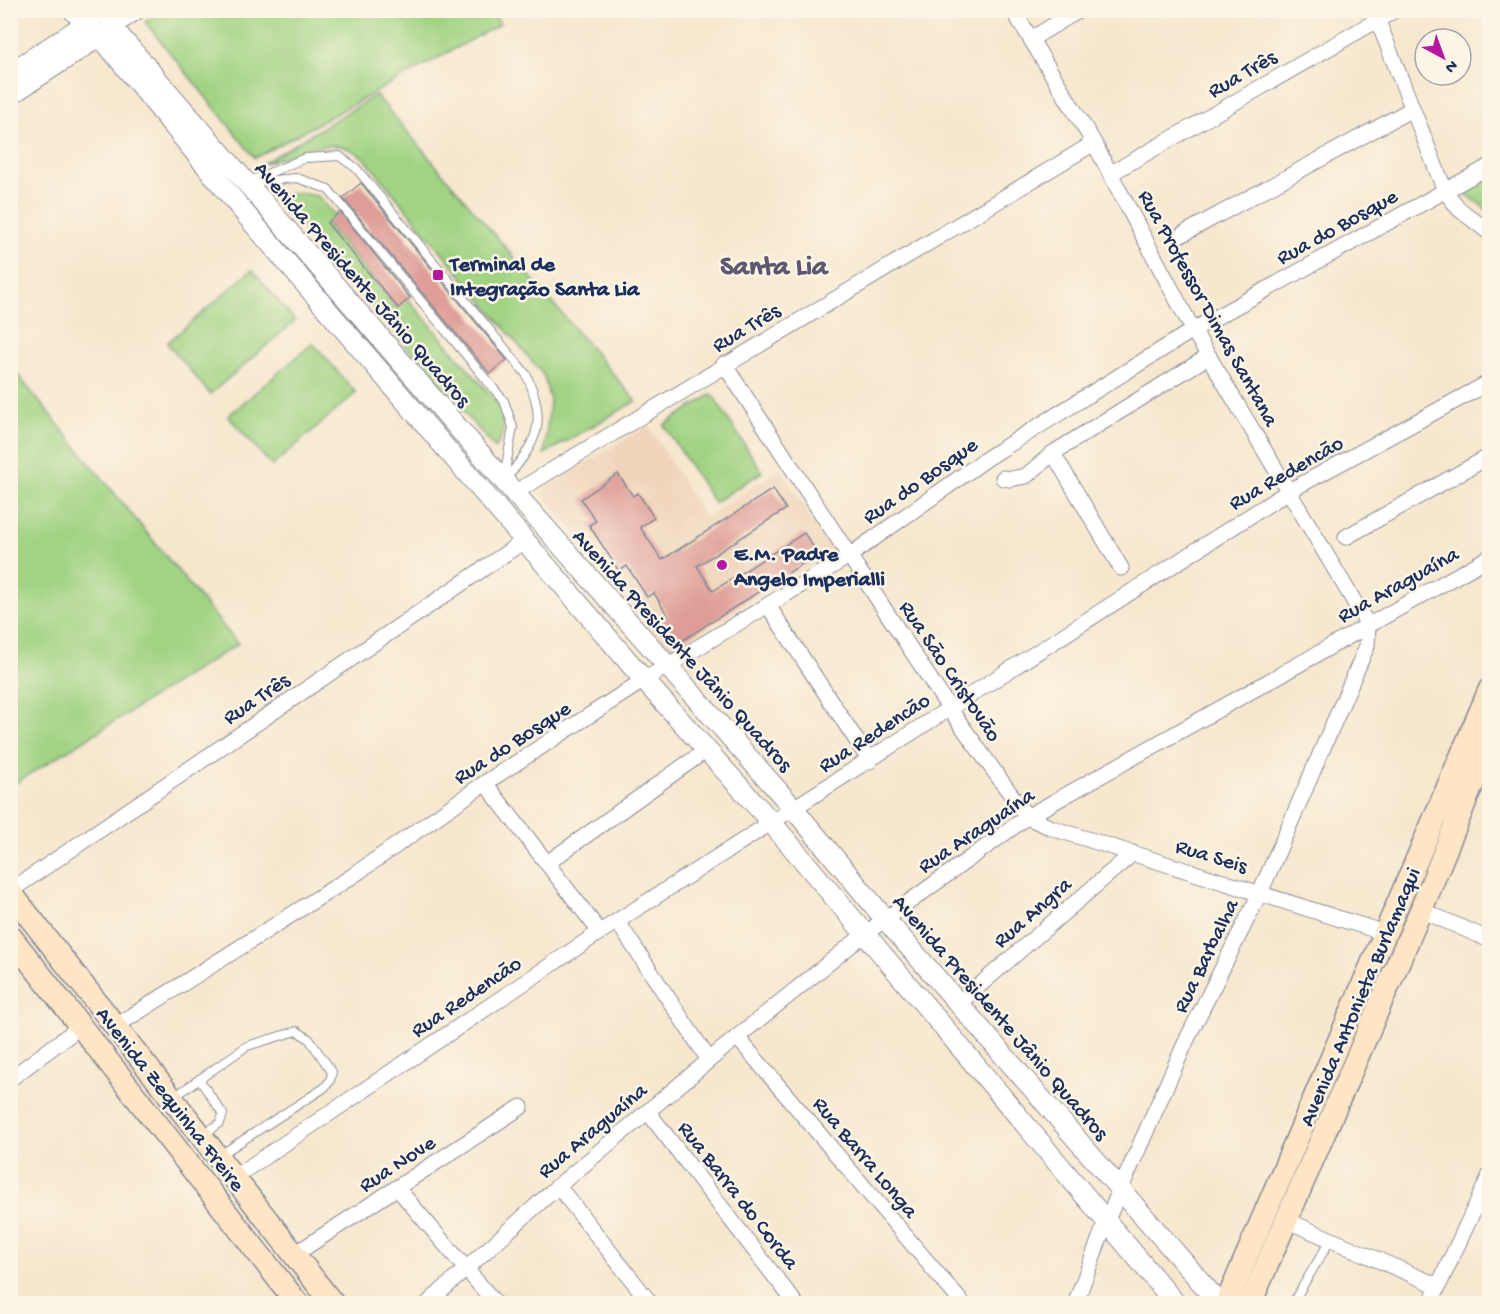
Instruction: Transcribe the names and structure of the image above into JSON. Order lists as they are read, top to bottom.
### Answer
{
  "streets": {
    "main road": ["Avenida Antonieta Burlamaqui", "Avenida Zequinha Freire"],
    "street": [
      "Rua Três",
      "Rua do Bosque",
      "Avenida Presidente Jânio Quadros",
      "Rua Professor Dimas Santana",
      "Rua Redencão",
      "Rua Araguaína",
      "Rua São Cristovão",
      "Rua Seis",
      "Rua Angra",
      "Rua Barbalha",
      "Rua Barra Longa",
      "Rua Nove",
      "Rua Barra do Corda"
    ]
  },
  "crossings": [
    ["Rua Três", "Avenida Presidente Jânio Quadros"],
    ["Rua Três", "Rua Professor Dimas Santana"],
    ["Rua Três", "Rua São Cristovão"],
    ["Rua Três", "Avenida Zequinha Freire"],
    ["Rua do Bosque", "Avenida Presidente Jânio Quadros"],
    ["Rua do Bosque", "Rua Professor Dimas Santana"],
    ["Rua do Bosque", "Rua São Cristovão"],
    ["Rua do Bosque", "Avenida Zequinha Freire"],
    ["Avenida Presidente Jânio Quadros", "Rua Redencão"],
    ["Avenida Presidente Jânio Quadros", "Rua Araguaína"],
    ["Avenida Presidente Jânio Quadros", "Rua Angra"],
    ["Avenida Presidente Jânio Quadros", "Rua Barbalha"],
    ["Rua Professor Dimas Santana", "Rua Redencão"],
    ["Rua Professor Dimas Santana", "Rua Araguaína"],
    ["Rua Professor Dimas Santana", "Rua Barbalha"],
    ["Rua Redencão", "Rua São Cristovão"],
    ["Rua Redencão", "Avenida Zequinha Freire"],
    ["Rua Araguaína", "Rua São Cristovão"],
    ["Rua Araguaína", "Rua Seis"],
    ["Rua Araguaína", "Rua Barbalha"],
    ["Rua Araguaína", "Rua Barra Longa"],
    ["Rua Araguaína", "Rua Barra do Corda"],
    ["Rua São Cristovão", "Rua Seis"],
    ["Rua Seis", "Rua Angra"],
    ["Rua Seis", "Rua Barbalha"],
    ["Rua Seis", "Avenida Antonieta Burlamaqui"],
    ["Avenida Zequinha Freire", "Rua Nove"]
  ],
  "districts": ["Santa Lia"],
  "places": {
    "transit": ["Terminal de Integração Santa Lia"],
    "other": ["E.M. Padre Angelo Imperialli"]
  },
  "north": "bottom right"
}
